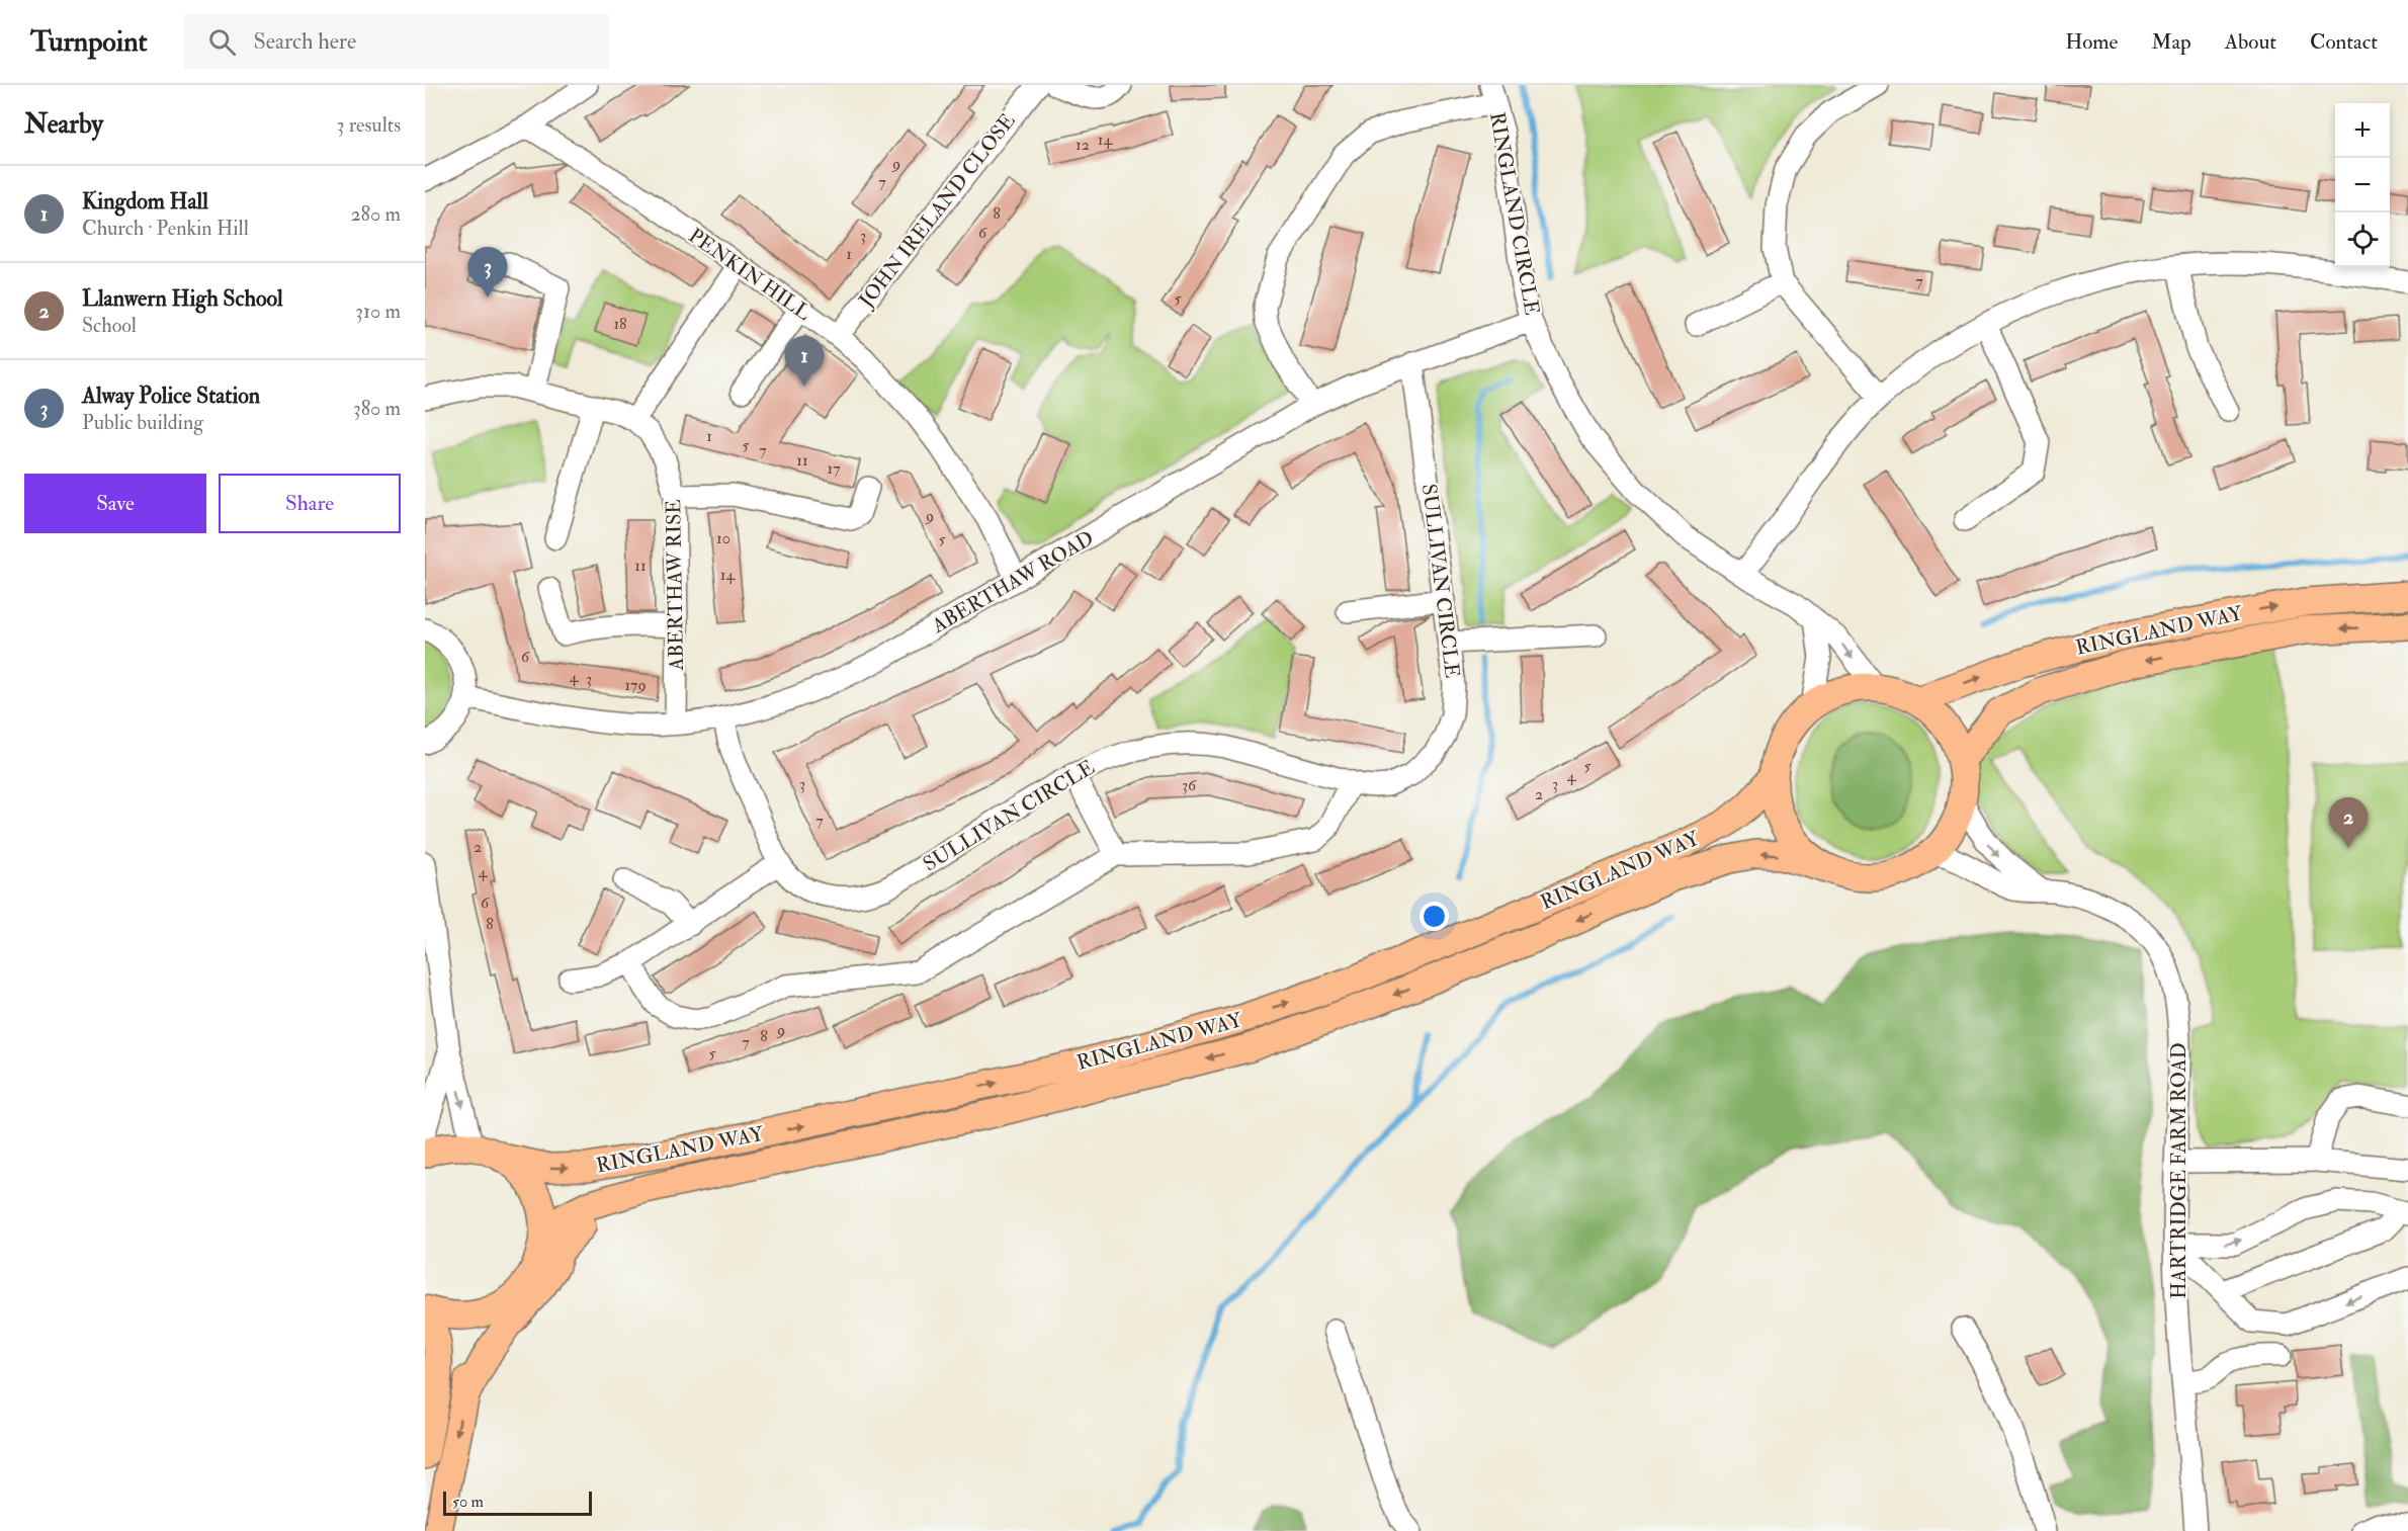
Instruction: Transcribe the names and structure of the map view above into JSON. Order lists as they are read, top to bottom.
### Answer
{
  "streets": {
    "main road": ["RINGLAND WAY"],
    "street": [
      "JOHN IRELAND CLOSE",
      "RINGLAND CIRCLE",
      "PENKIN HILL",
      "SULLIVAN CIRCLE",
      "ABERTHAW ROAD",
      "ABERTHAW RISE",
      "HARTRIDGE FARM ROAD"
    ]
  },
  "crossings": [
    ["JOHN IRELAND CLOSE", "PENKIN HILL"],
    ["RINGLAND CIRCLE", "ABERTHAW ROAD"],
    ["RINGLAND CIRCLE", "RINGLAND WAY"],
    ["RINGLAND CIRCLE", "HARTRIDGE FARM ROAD"],
    ["PENKIN HILL", "ABERTHAW ROAD"],
    ["SULLIVAN CIRCLE", "ABERTHAW ROAD"],
    ["ABERTHAW ROAD", "ABERTHAW RISE"],
    ["RINGLAND WAY", "HARTRIDGE FARM ROAD"]
  ],
  "house_numbers": [
    "14",
    "12",
    "9",
    "7",
    "8",
    "6",
    "3",
    "1",
    "7",
    "5",
    "18",
    "1",
    "5",
    "7",
    "11",
    "17",
    "9",
    "10",
    "5",
    "11",
    "14",
    "6",
    "4",
    "3",
    "179",
    "5",
    "4",
    "3",
    "3",
    "36",
    "2",
    "7",
    "2",
    "4",
    "6",
    "8",
    "9",
    "8",
    "7",
    "5"
  ],
  "scale_bar": "50 m",
  "page": {
    "header": "Turnpoint",
    "search": "Search here",
    "nav": [
      "Home",
      "Map",
      "About",
      "Contact"
    ],
    "heading": ["Nearby", "3 results"],
    "map_buttons": ["+", "−"],
    "list": [
      {
        "mark": "1",
        "name": "Kingdom Hall",
        "note": "Church · Penkin Hill",
        "value": "280 m"
      },
      {
        "mark": "2",
        "name": "Llanwern High School",
        "note": "School",
        "value": "310 m"
      },
      {
        "mark": "3",
        "name": "Alway Police Station",
        "note": "Public building",
        "value": "380 m"
      }
    ],
    "pins": ["3", "1", "2"],
    "buttons": ["Save", "Share"],
    "scale": "50 m"
  }
}
